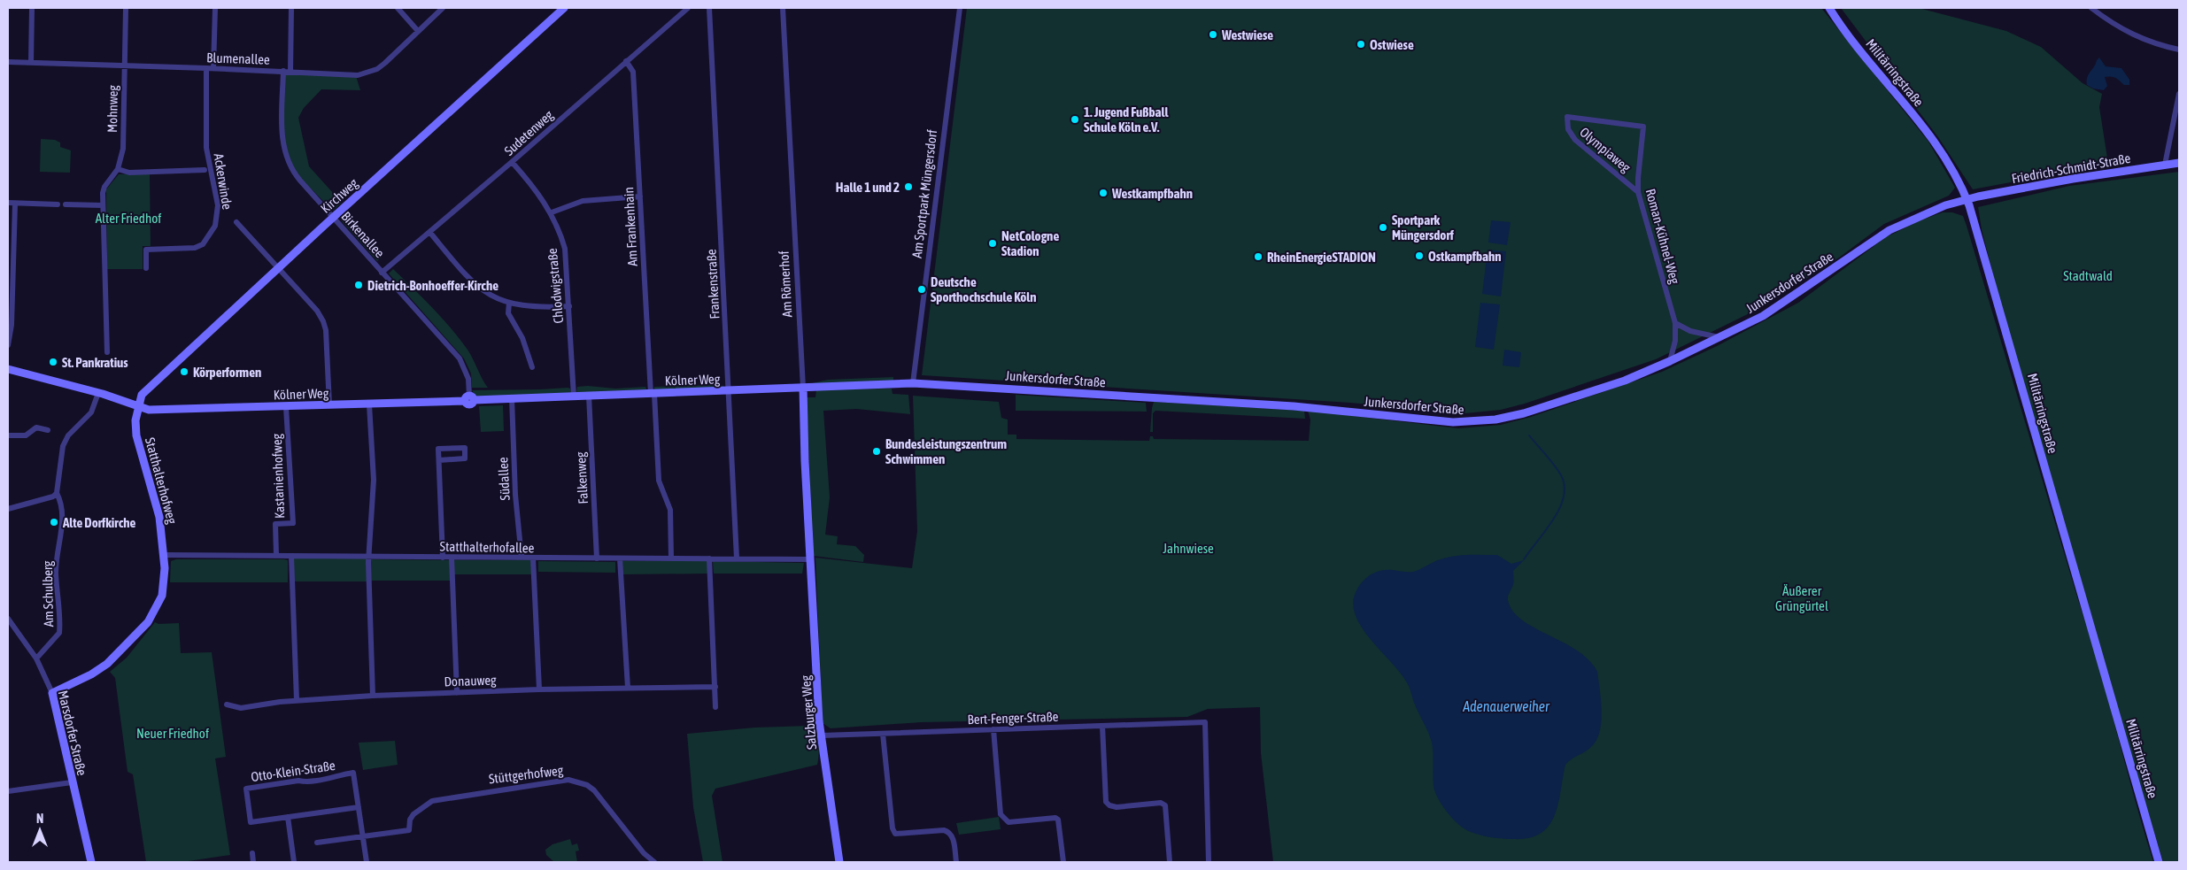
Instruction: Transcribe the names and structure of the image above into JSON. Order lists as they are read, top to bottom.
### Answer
{
  "streets": {
    "street": [
      "Blumenallee",
      "Militärringstraße",
      "Mohnweg",
      "Sudetenweg",
      "Olympiaweg",
      "Friedrich-Schmidt-Straße",
      "Ackerwinde",
      "Am Sportpark Müngersdorf",
      "Kirchweg",
      "Am Frankenhain",
      "Birkenallee",
      "Roman-Kühnel-Weg",
      "Junkersdorfer Straße",
      "Frankenstraße",
      "Am Römerhof",
      "Chlodwigstraße",
      "Kölner Weg",
      "Kastanienhofweg",
      "Falkenweg",
      "Südallee",
      "Statthalterhofweg",
      "Statthalterhofallee",
      "Am Schulberg",
      "Donauweg",
      "Salzburger Weg",
      "Bert-Fenger-Straße",
      "Marsdorfer Straße",
      "Otto-Klein-Straße",
      "Stüttgerhofweg"
    ]
  },
  "crossings": [
    ["Blumenallee", "Mohnweg"],
    ["Blumenallee", "Ackerwinde"],
    ["Blumenallee", "Birkenallee"],
    ["Militärringstraße", "Friedrich-Schmidt-Straße"],
    ["Militärringstraße", "Junkersdorfer Straße"],
    ["Sudetenweg", "Am Frankenhain"],
    ["Sudetenweg", "Birkenallee"],
    ["Sudetenweg", "Chlodwigstraße"],
    ["Olympiaweg", "Roman-Kühnel-Weg"],
    ["Friedrich-Schmidt-Straße", "Junkersdorfer Straße"],
    ["Ackerwinde", "Kirchweg"],
    ["Ackerwinde", "Kölner Weg"],
    ["Am Sportpark Müngersdorf", "Junkersdorfer Straße"],
    ["Am Sportpark Müngersdorf", "Kölner Weg"],
    ["Kirchweg", "Birkenallee"],
    ["Kirchweg", "Kölner Weg"],
    ["Kirchweg", "Statthalterhofweg"],
    ["Am Frankenhain", "Kölner Weg"],
    ["Am Frankenhain", "Statthalterhofallee"],
    ["Birkenallee", "Kölner Weg"],
    ["Roman-Kühnel-Weg", "Junkersdorfer Straße"],
    ["Junkersdorfer Straße", "Kölner Weg"],
    ["Frankenstraße", "Kölner Weg"],
    ["Frankenstraße", "Statthalterhofallee"],
    ["Am Römerhof", "Kölner Weg"],
    ["Am Römerhof", "Statthalterhofallee"],
    ["Am Römerhof", "Salzburger Weg"],
    ["Chlodwigstraße", "Kölner Weg"],
    ["Kölner Weg", "Kastanienhofweg"],
    ["Kölner Weg", "Falkenweg"],
    ["Kölner Weg", "Südallee"],
    ["Kölner Weg", "Statthalterhofweg"],
    ["Kastanienhofweg", "Statthalterhofallee"],
    ["Falkenweg", "Statthalterhofallee"],
    ["Südallee", "Statthalterhofallee"],
    ["Statthalterhofweg", "Statthalterhofallee"],
    ["Statthalterhofweg", "Marsdorfer Straße"],
    ["Statthalterhofallee", "Salzburger Weg"],
    ["Am Schulberg", "Marsdorfer Straße"],
    ["Salzburger Weg", "Bert-Fenger-Straße"]
  ],
  "water": ["Adenauerweiher"],
  "parks": [
    "Alter Friedhof",
    "Stadtwald",
    "Jahnwiese",
    "Äußerer Grüngürtel",
    "Neuer Friedhof"
  ],
  "places": [
    "Westwiese",
    "Ostwiese",
    "1. Jugend Fußball Schule Köln e.V.",
    "Halle 1 und 2",
    "Westkampfbahn",
    "Sportpark Müngersdorf",
    "NetCologne Stadion",
    "Ostkampfbahn",
    "RheinEnergieSTADION",
    "Dietrich-Bonhoeffer-Kirche",
    "Deutsche Sporthochschule Köln",
    "St. Pankratius",
    "Körperformen",
    "Bundesleistungszentrum Schwimmen",
    "Alte Dorfkirche"
  ],
  "north": "top"
}
